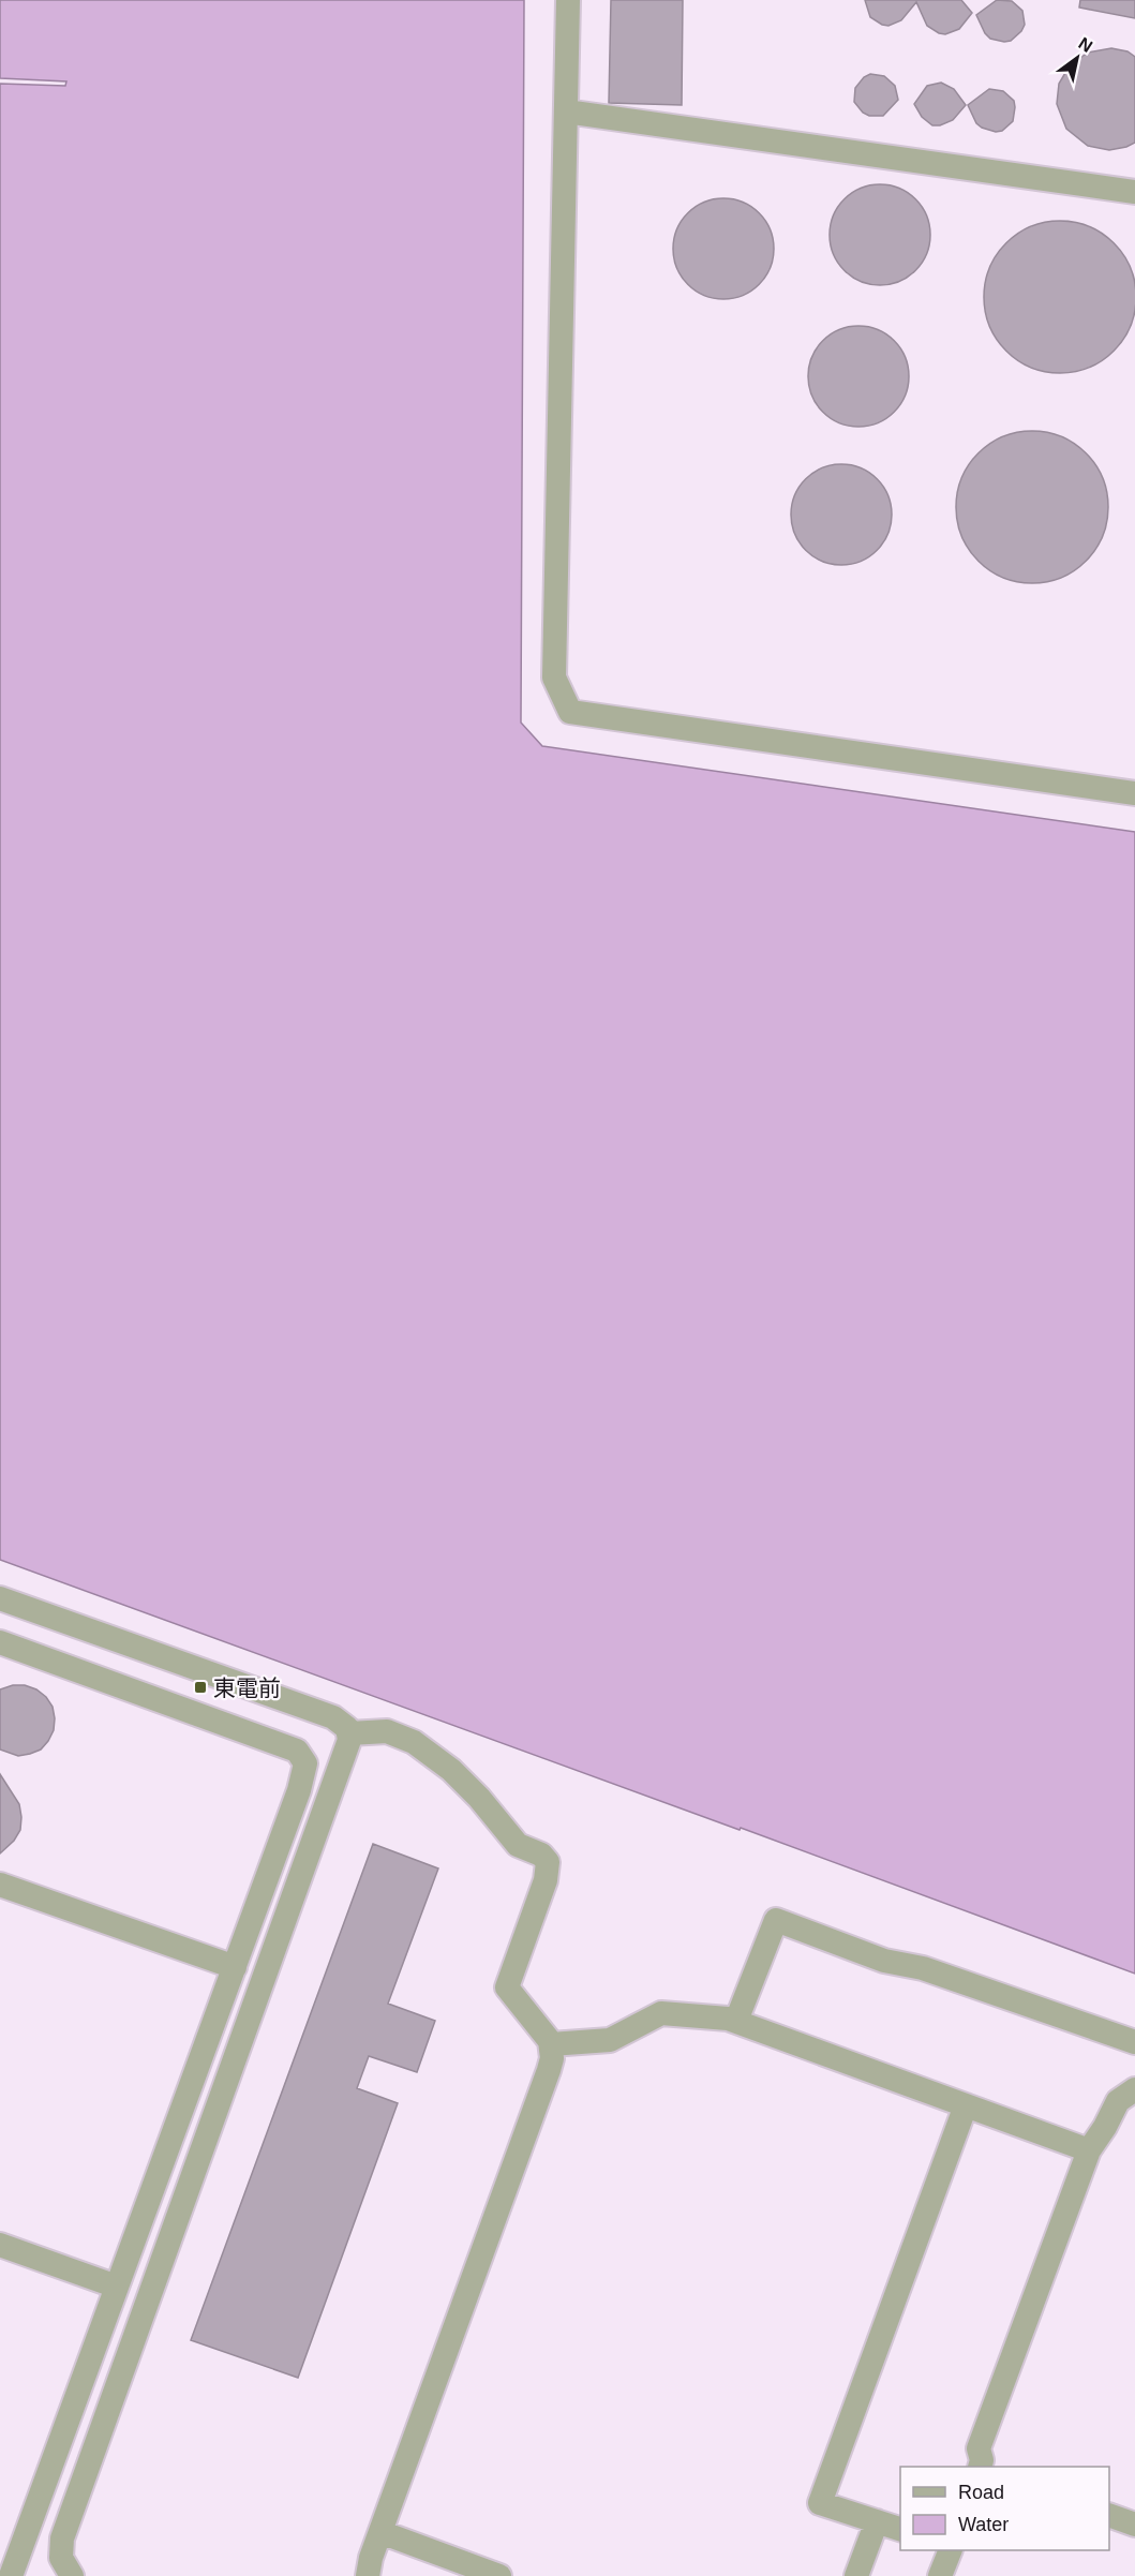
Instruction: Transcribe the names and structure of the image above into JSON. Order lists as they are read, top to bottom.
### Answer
{
  "places": {
    "transit": ["東電前"]
  },
  "legend": ["Road", "Water"],
  "north": "top right"
}
